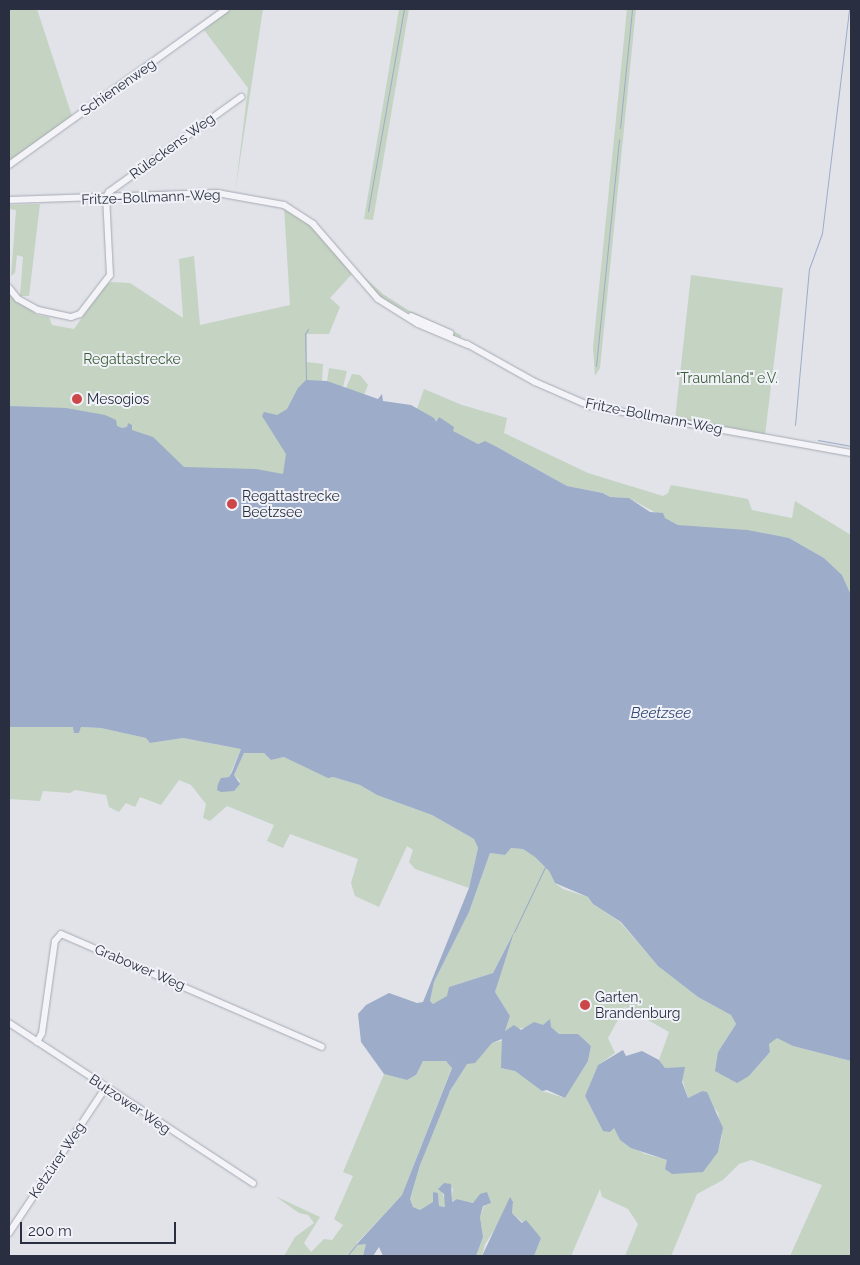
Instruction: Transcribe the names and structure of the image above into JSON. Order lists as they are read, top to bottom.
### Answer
{
  "streets": {
    "street": [
      "Schienenweg",
      "Rüleckens Weg",
      "Fritze-Bollmann-Weg",
      "Grabower Weg",
      "Butzower Weg",
      "Ketzürer Weg"
    ]
  },
  "crossings": [
    ["Rüleckens Weg", "Fritze-Bollmann-Weg"],
    ["Grabower Weg", "Butzower Weg"],
    ["Butzower Weg", "Ketzürer Weg"]
  ],
  "water": ["Beetzsee"],
  "parks": ["Regattastrecke", "\"Traumland\" e.V."],
  "places": ["Mesogios", "Regattastrecke Beetzsee", "Garten, Brandenburg"],
  "scale_bar": "200 m"
}
